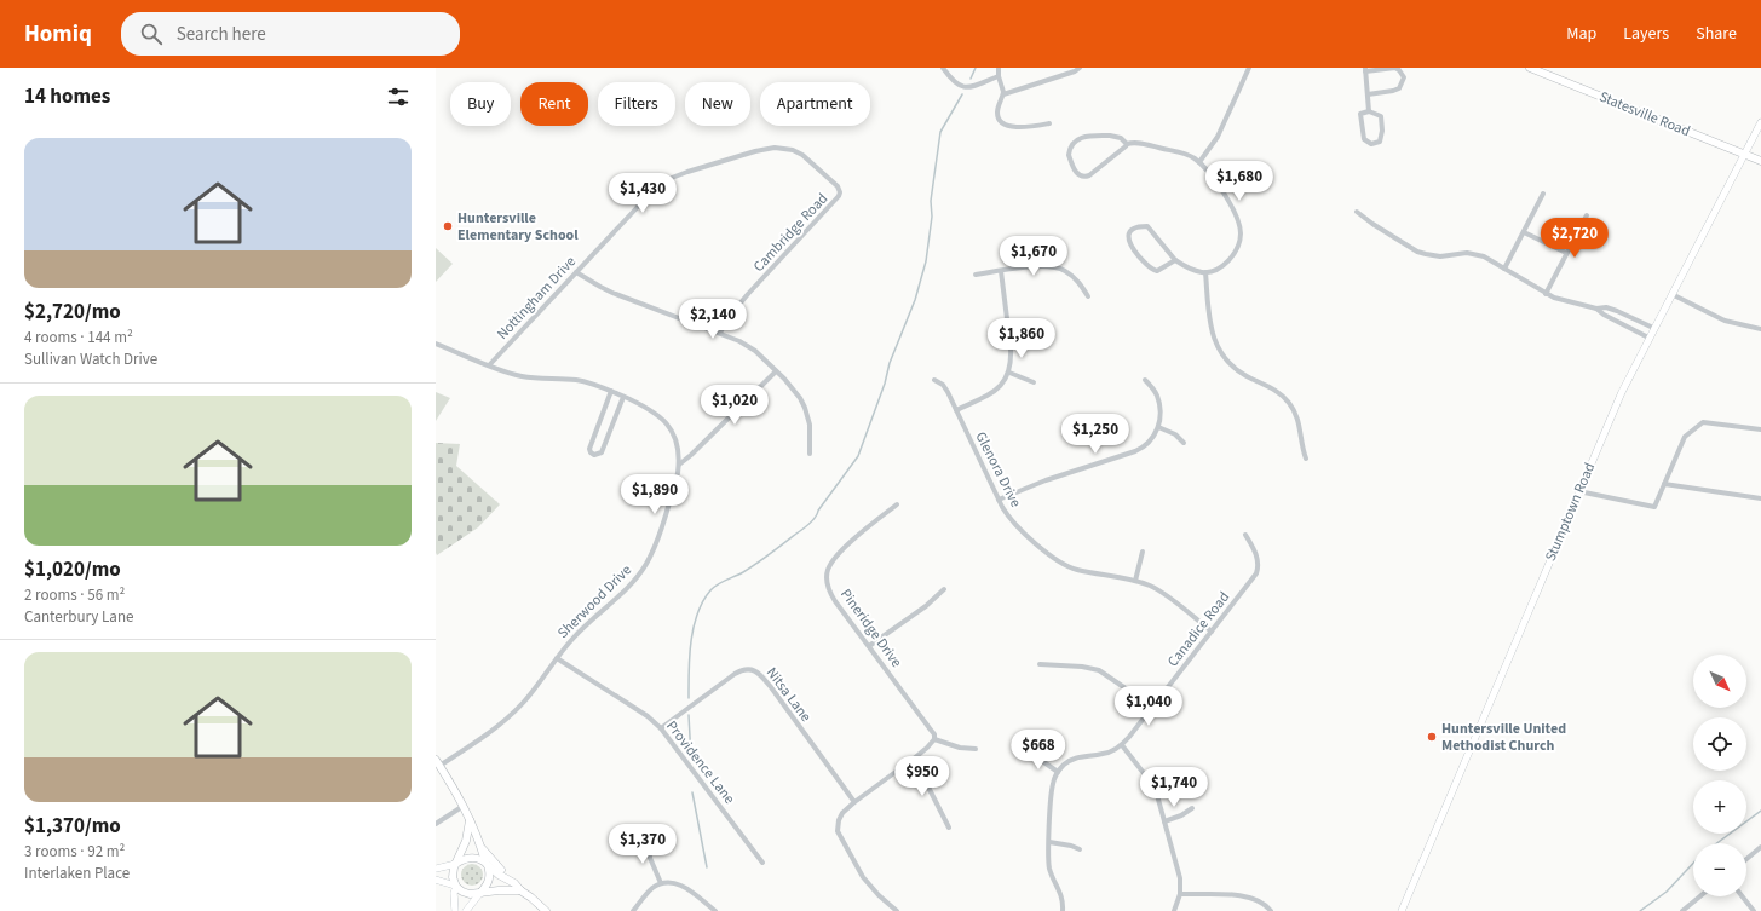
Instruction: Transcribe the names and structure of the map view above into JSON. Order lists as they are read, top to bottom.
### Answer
{
  "streets": {
    "main road": ["Statesville Road"],
    "street": [
      "Cambridge Road",
      "Nottingham Drive",
      "Glenora Drive",
      "Stumptown Road",
      "Sherwood Drive",
      "Pineridge Drive",
      "Canadice Road",
      "Nitsa Lane",
      "Providence Lane"
    ]
  },
  "crossings": [
    ["Statesville Road", "Stumptown Road"],
    ["Cambridge Road", "Nottingham Drive"],
    ["Nottingham Drive", "Sherwood Drive"],
    ["Glenora Drive", "Canadice Road"],
    ["Sherwood Drive", "Providence Lane"],
    ["Nitsa Lane", "Providence Lane"]
  ],
  "places": ["Huntersville Elementary School", "Huntersville United Methodist Church"],
  "north": "bottom right",
  "page": {
    "header": "Homiq",
    "search": "Search here",
    "nav": ["Map", "Layers", "Share"],
    "heading": "14 homes",
    "chip": [
      "Buy",
      "Rent",
      "Filters",
      "New",
      "Apartment"
    ],
    "list": [
      {
        "name": "$2,720/mo",
        "note": "4 rooms · 144 m² · Sullivan Watch Drive"
      },
      {
        "name": "$1,020/mo",
        "note": "2 rooms · 56 m² · Canterbury Lane"
      },
      {
        "name": "$1,370/mo",
        "note": "3 rooms · 92 m² · Interlaken Place"
      }
    ],
    "price": [
      "$1,680",
      "$1,430",
      "$2,720",
      "$1,670",
      "$2,140",
      "$1,860",
      "$1,020",
      "$1,250",
      "$1,890",
      "$1,040",
      "$668",
      "$950",
      "$1,740",
      "$1,370"
    ],
    "map_buttons": ["+", "−"]
  }
}
